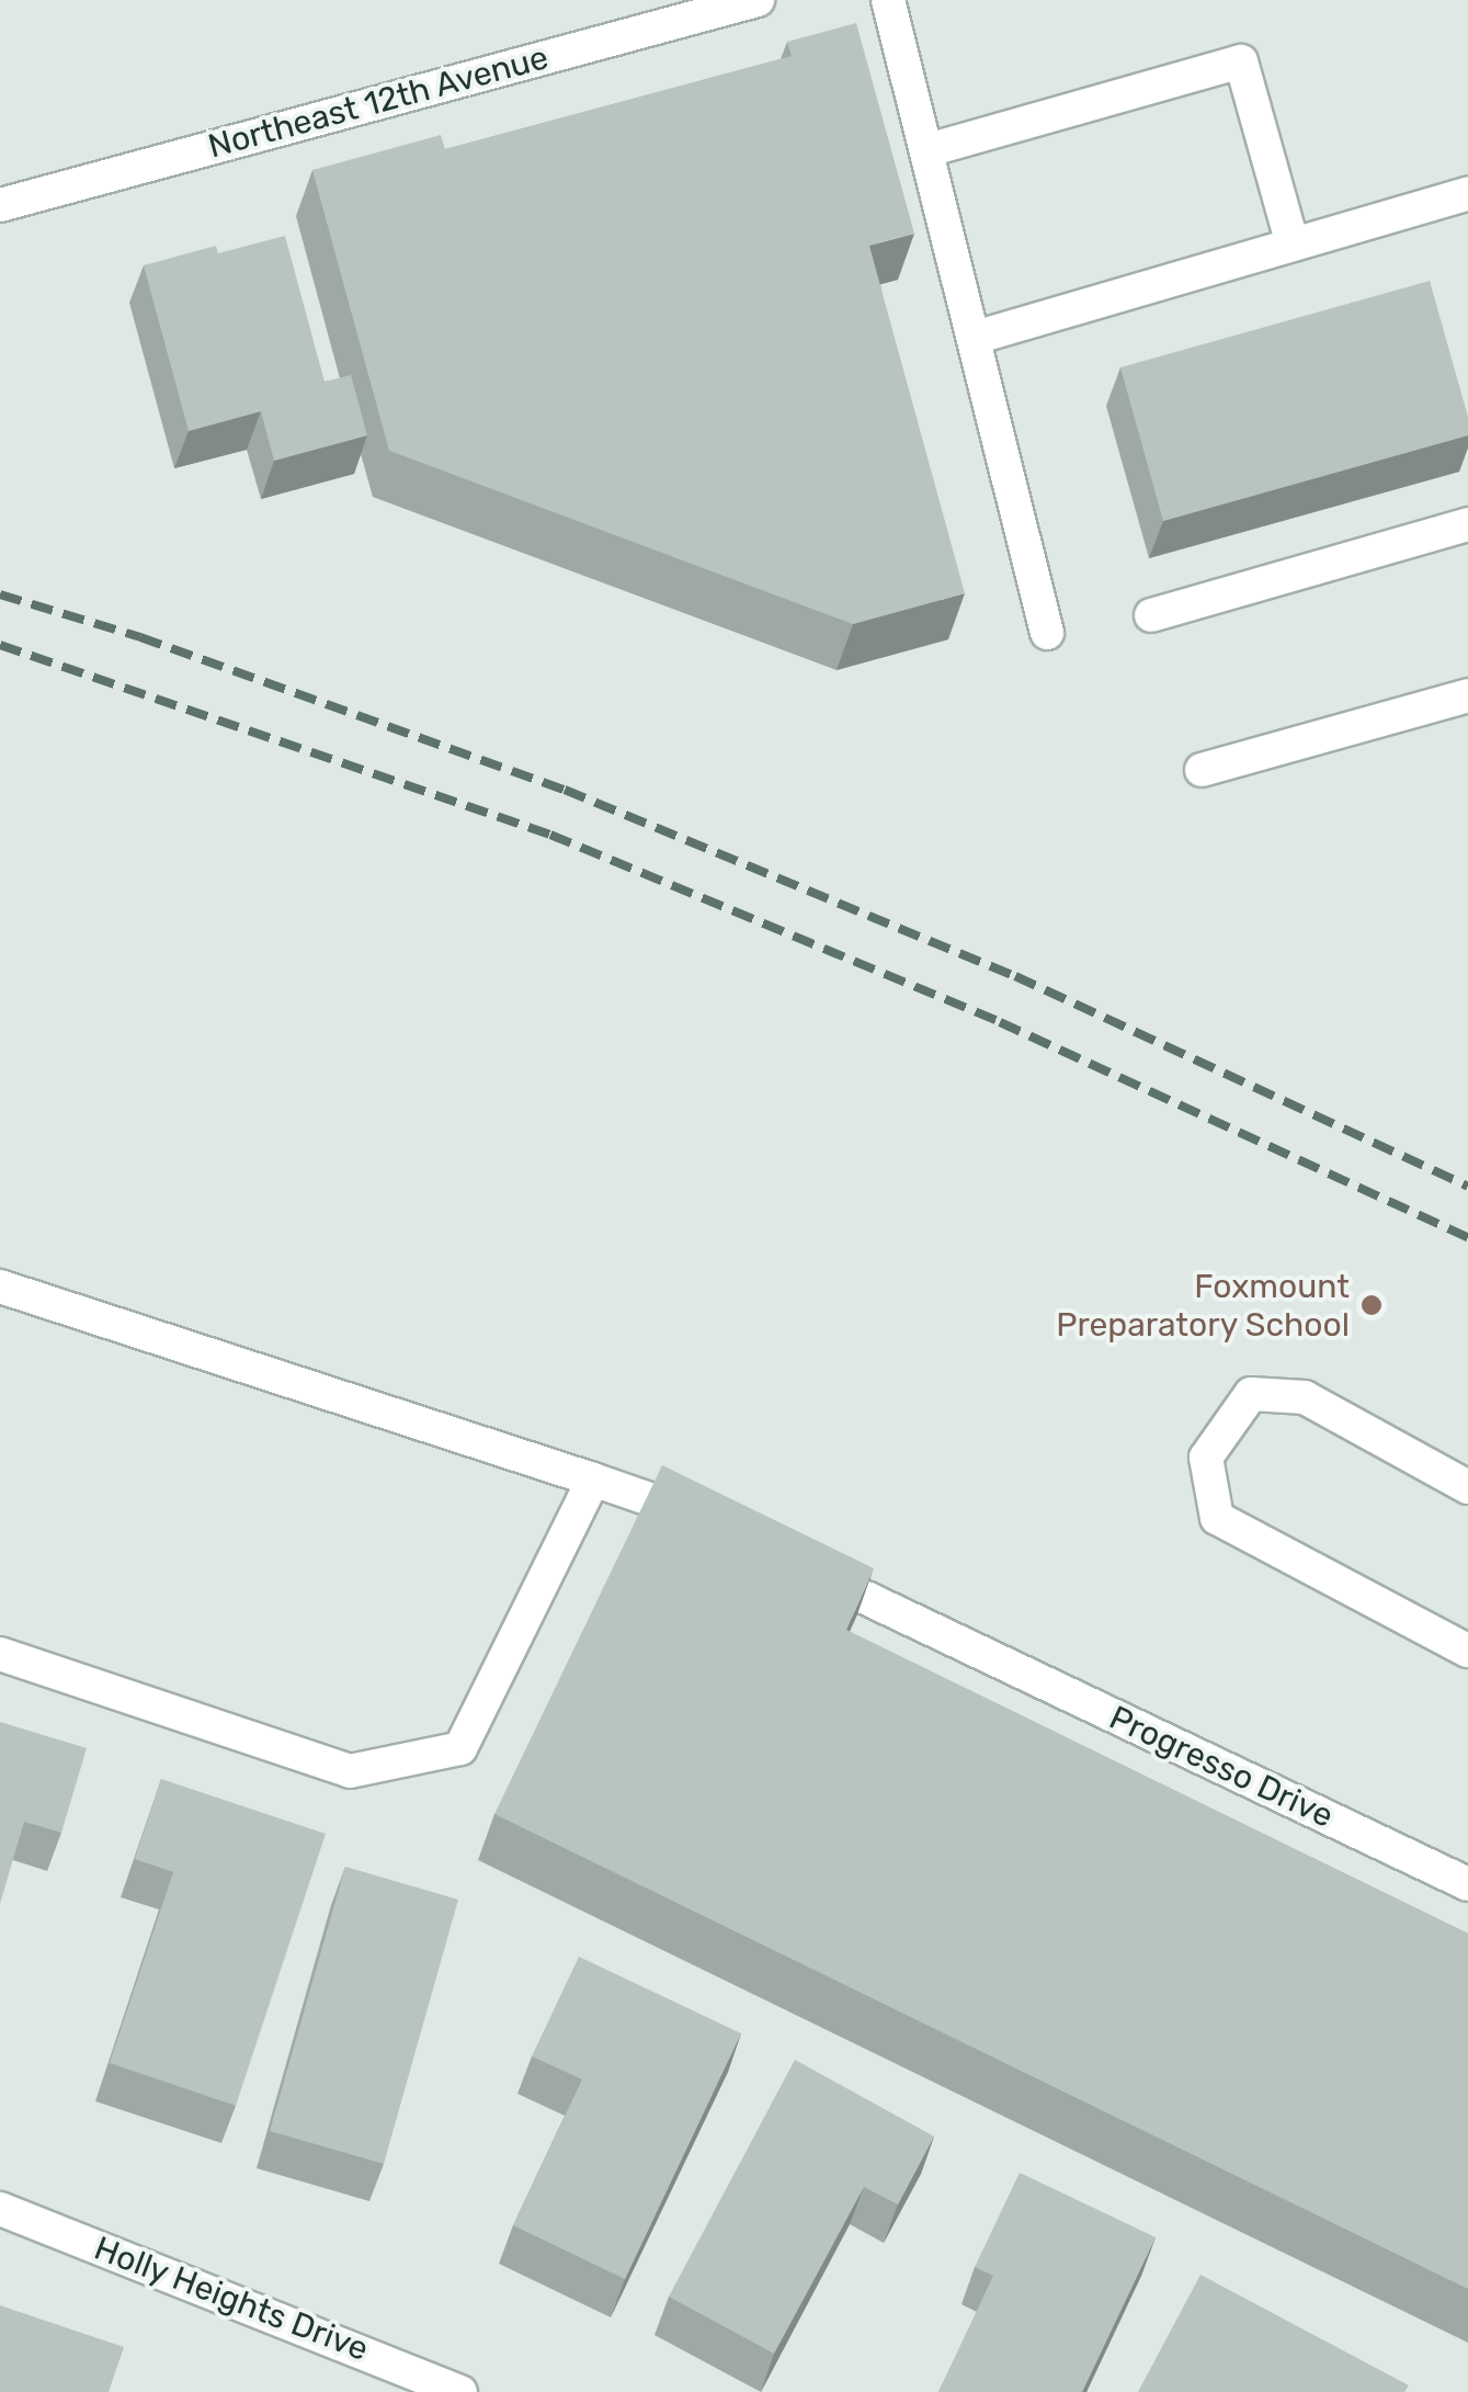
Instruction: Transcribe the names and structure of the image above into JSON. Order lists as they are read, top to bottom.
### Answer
{
  "streets": {
    "street": ["Northeast 12th Avenue", "Progresso Drive", "Holly Heights Drive"]
  },
  "places": ["Foxmount Preparatory School"]
}
